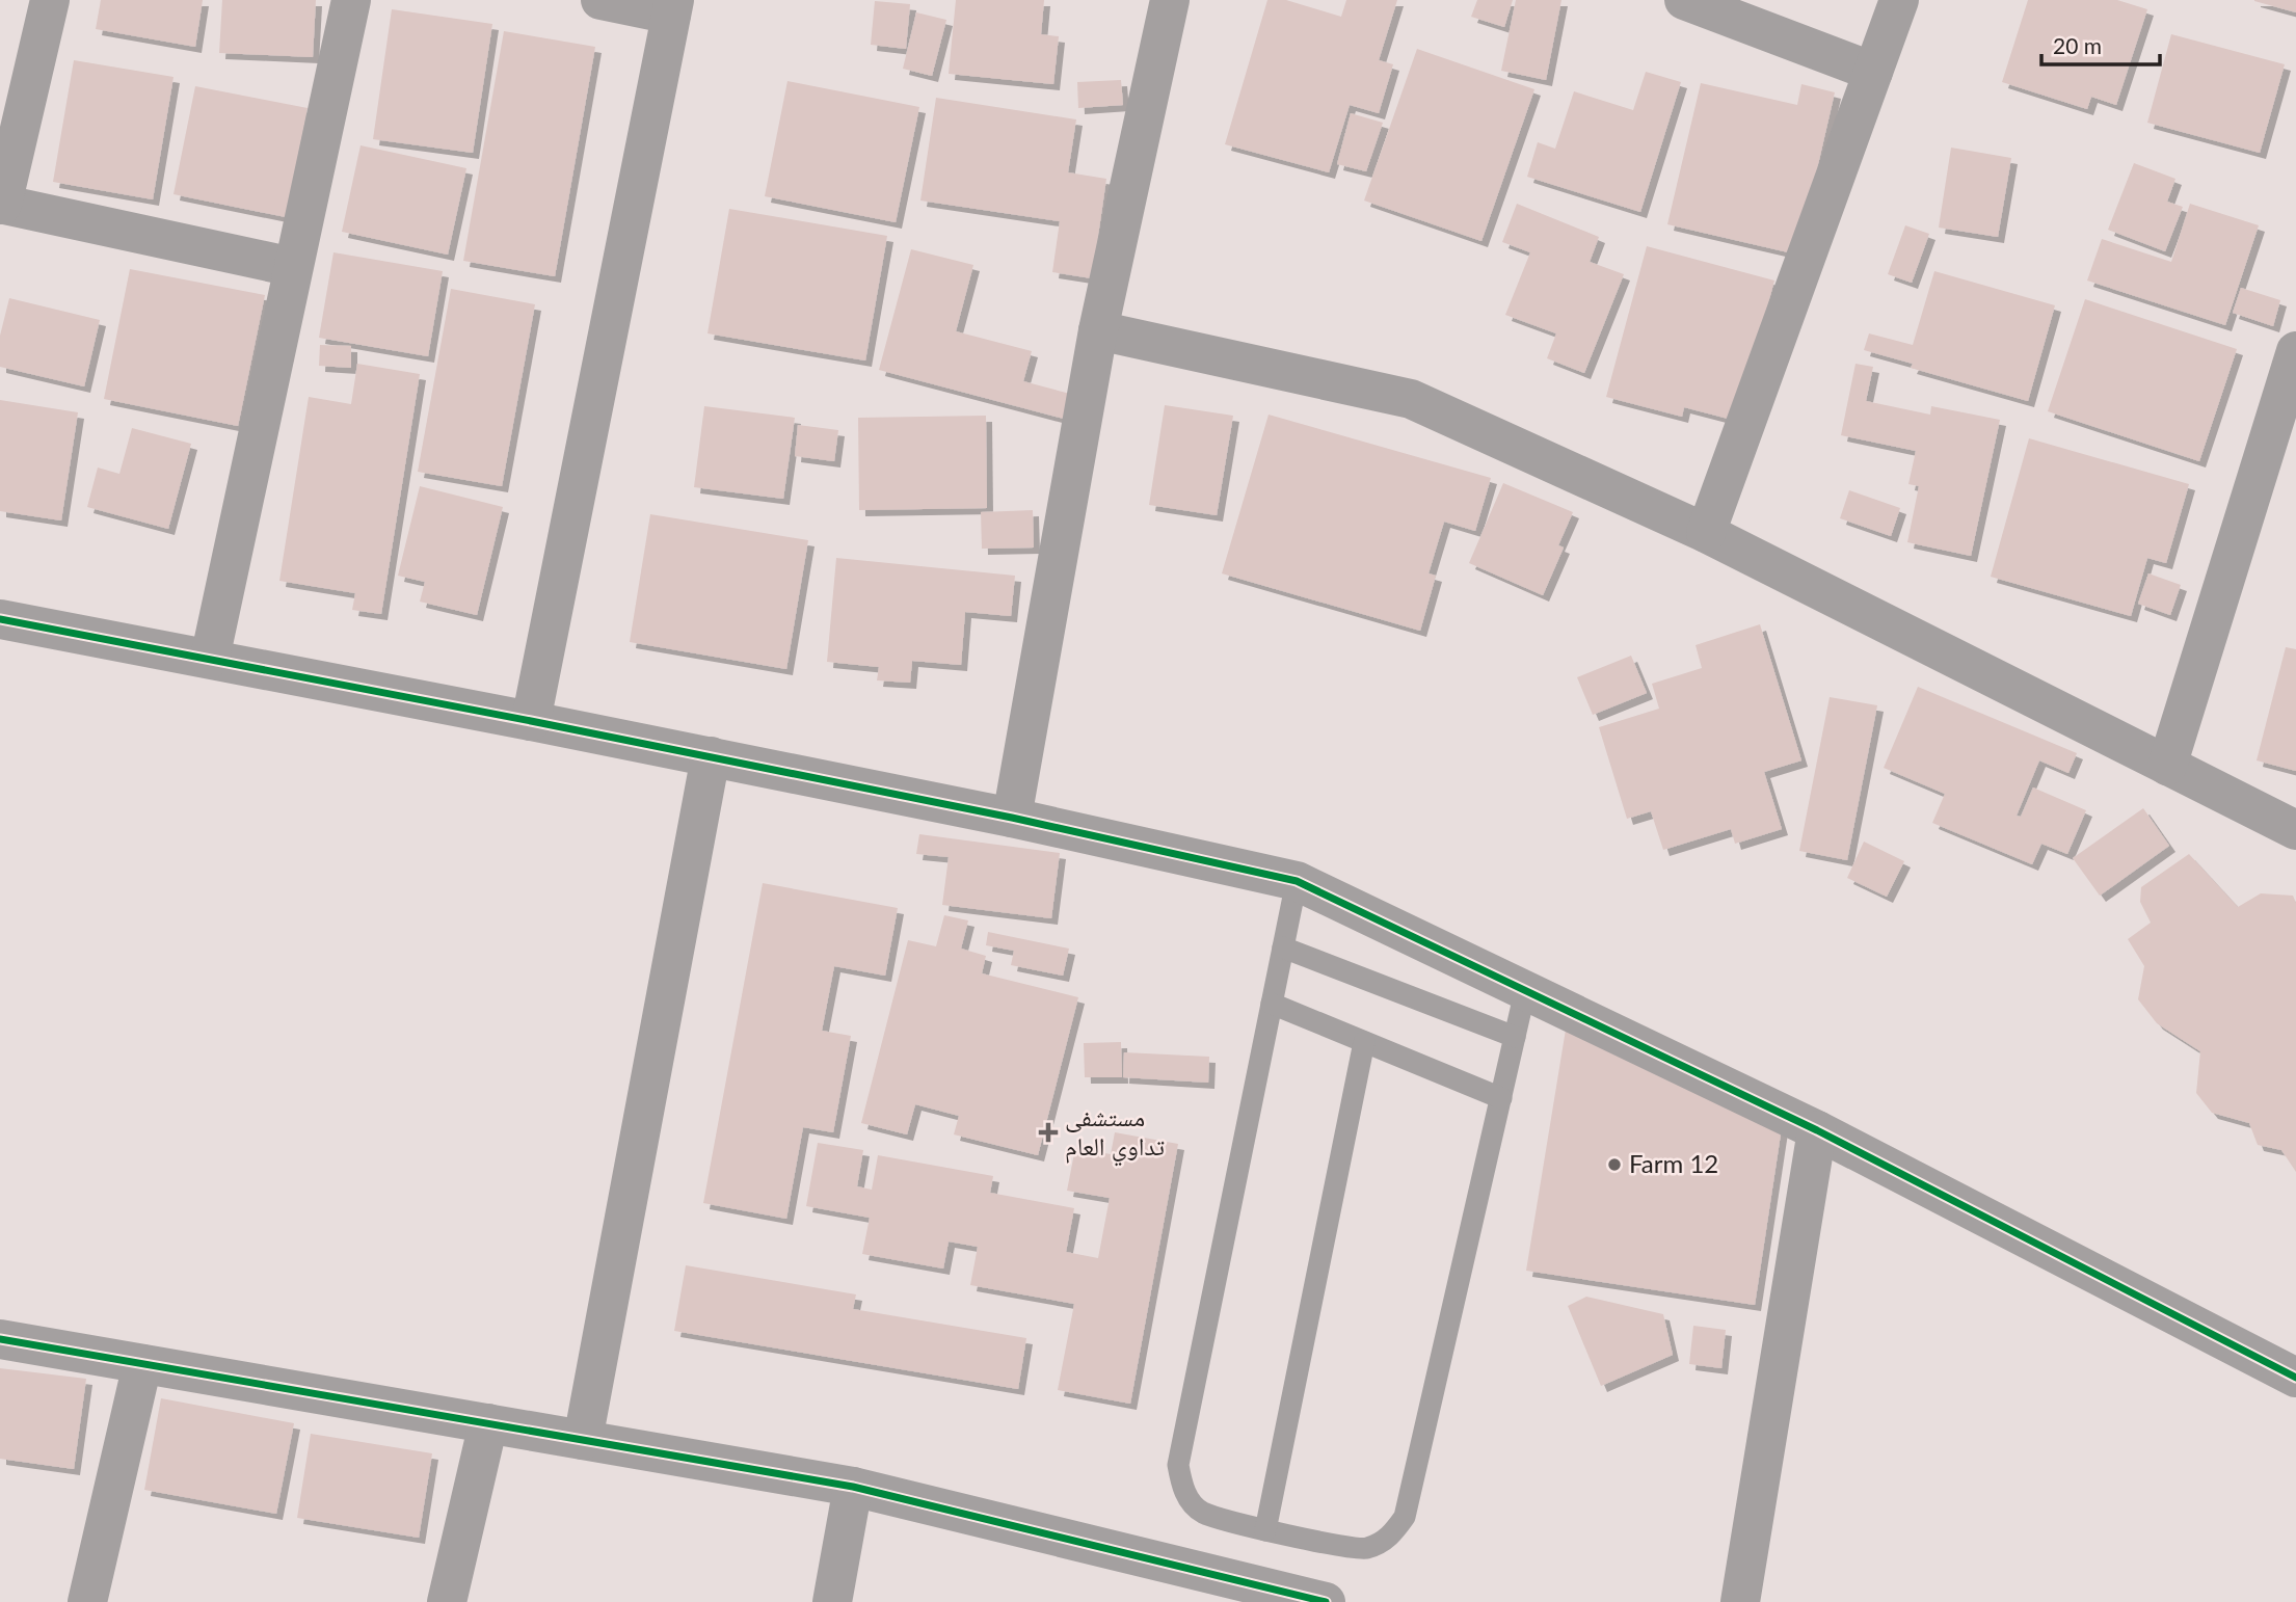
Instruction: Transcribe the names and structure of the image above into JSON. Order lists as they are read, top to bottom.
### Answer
{
  "places": {
    "health": ["مستشفى تداوي العام"],
    "other": ["Farm 12"]
  },
  "scale_bar": "20 m"
}
